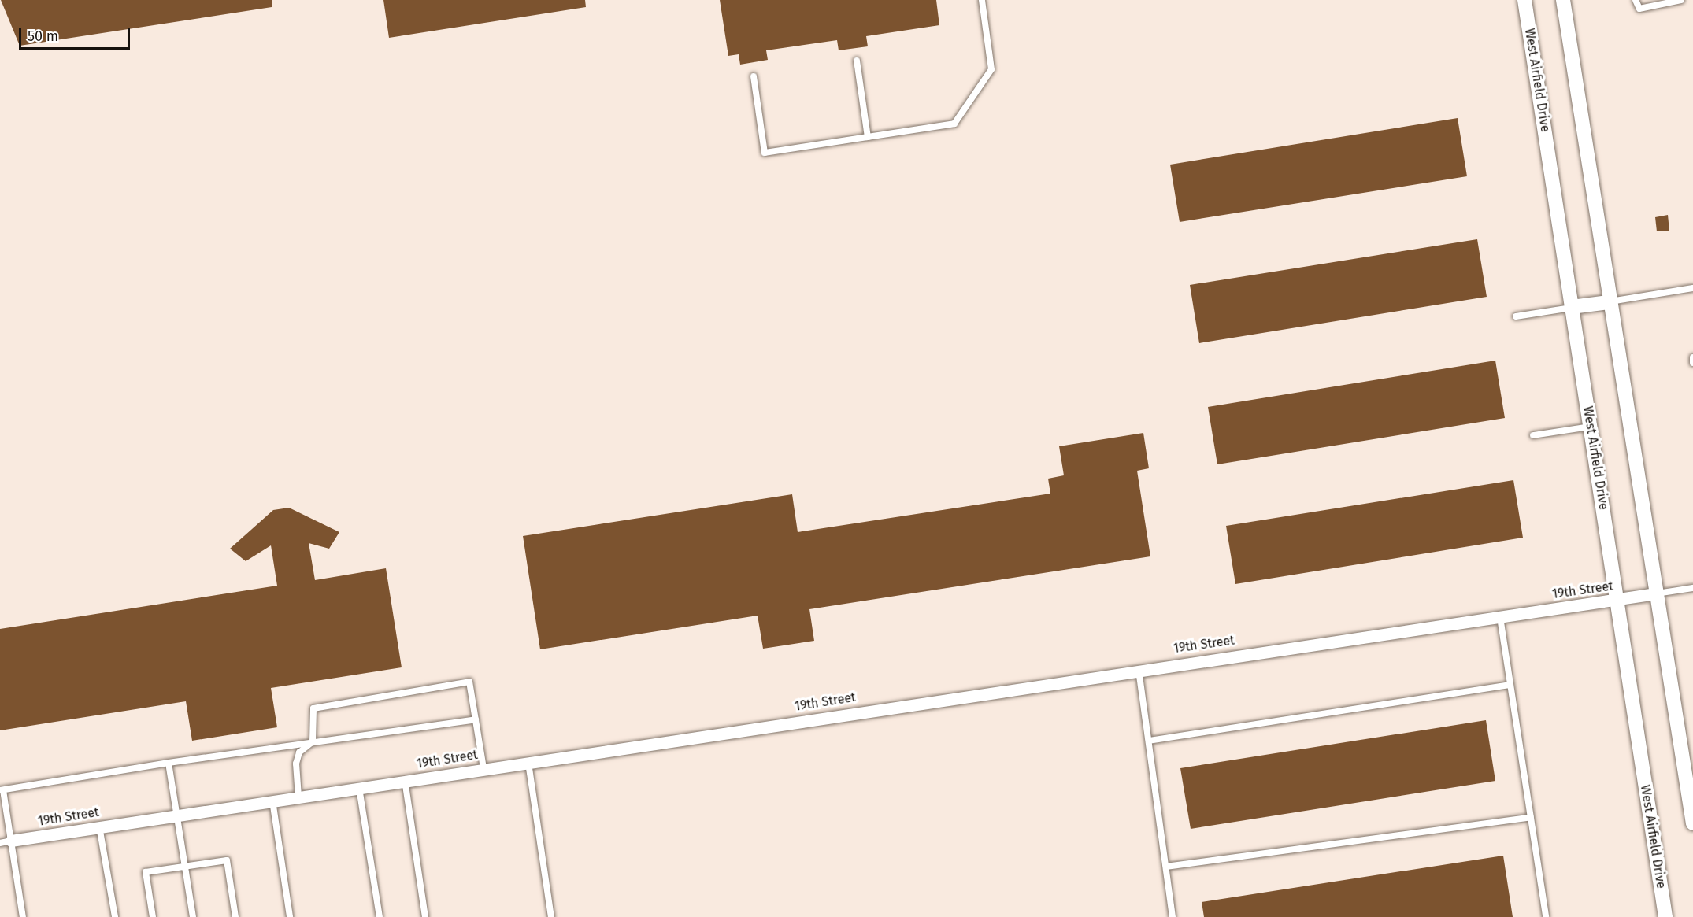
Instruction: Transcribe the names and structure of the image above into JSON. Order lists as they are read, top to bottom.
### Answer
{
  "streets": {
    "street": ["West Airfield Drive", "19th Street"]
  },
  "crossings": [
    ["West Airfield Drive", "19th Street"]
  ],
  "scale_bar": "50 m"
}
